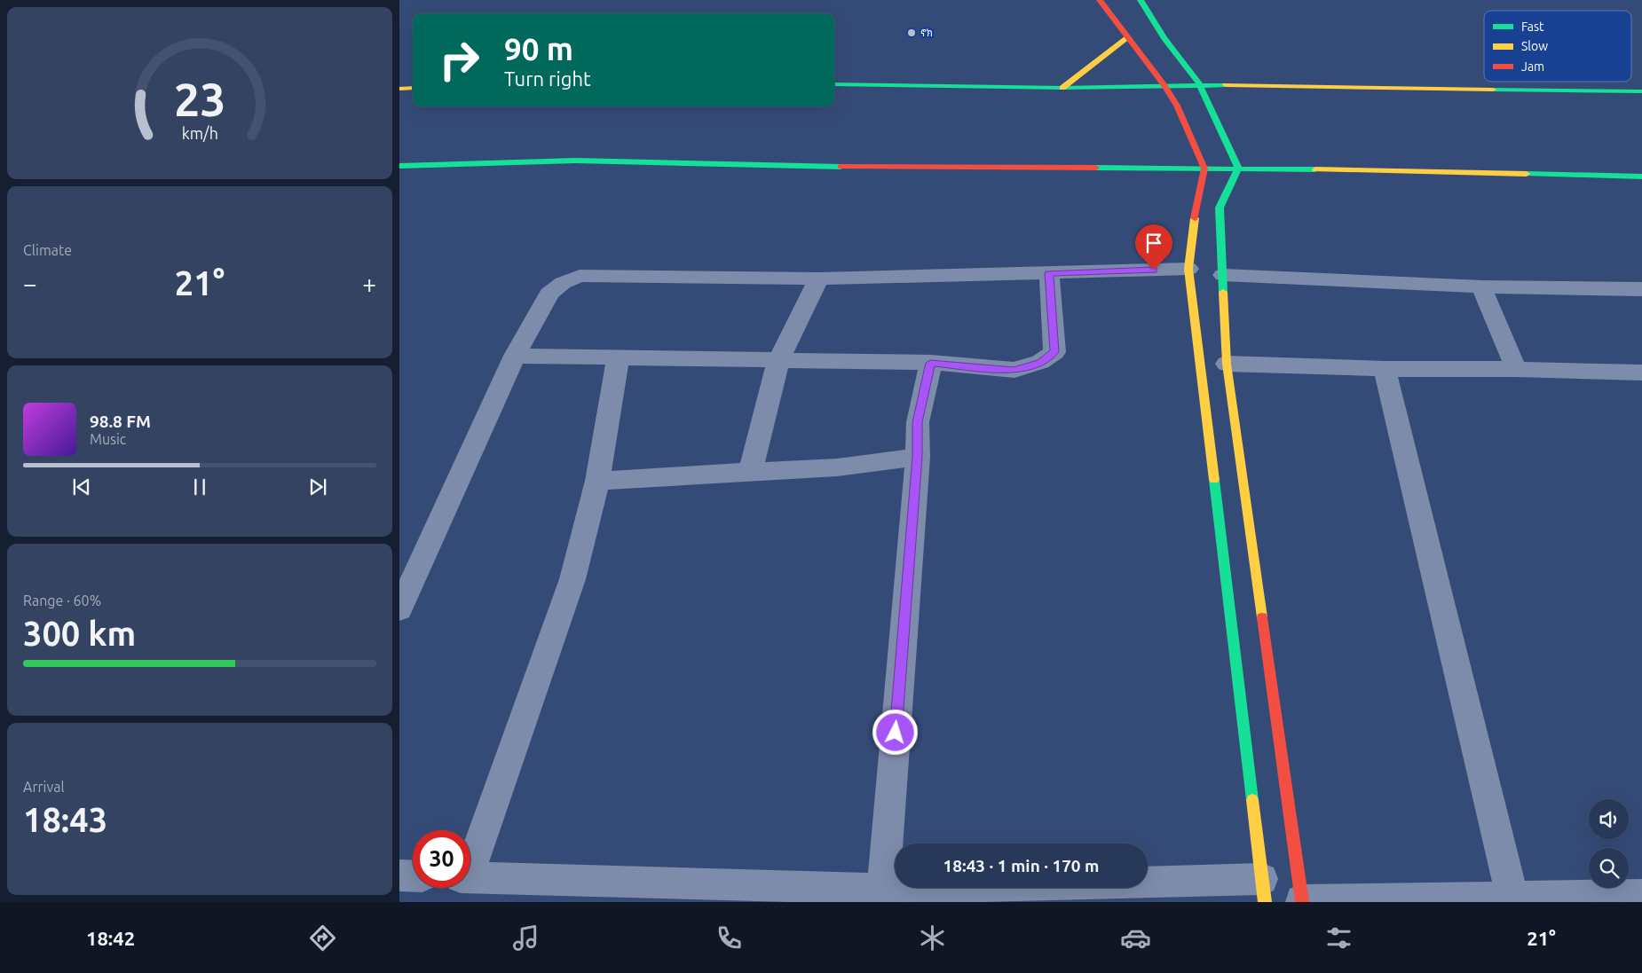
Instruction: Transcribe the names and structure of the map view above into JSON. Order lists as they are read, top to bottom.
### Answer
{
  "places": ["ኖክ"],
  "legend": ["Fast", "Slow", "Jam"],
  "page": {
    "turn": ["90 m", "Turn right"],
    "tile": [
      "Climate",
      ["Range · 60%", "300 km"],
      ["Arrival", "18:43"]
    ],
    "heat": ["−", "21°", "+"],
    "song": ["98.8 FM", "Music"],
    "limit": "30",
    "trip": "18:43 · 1 min · 170 m",
    "tabs": ["18:42", "21°"],
    "gauge": ["23", "km/h"]
  }
}
